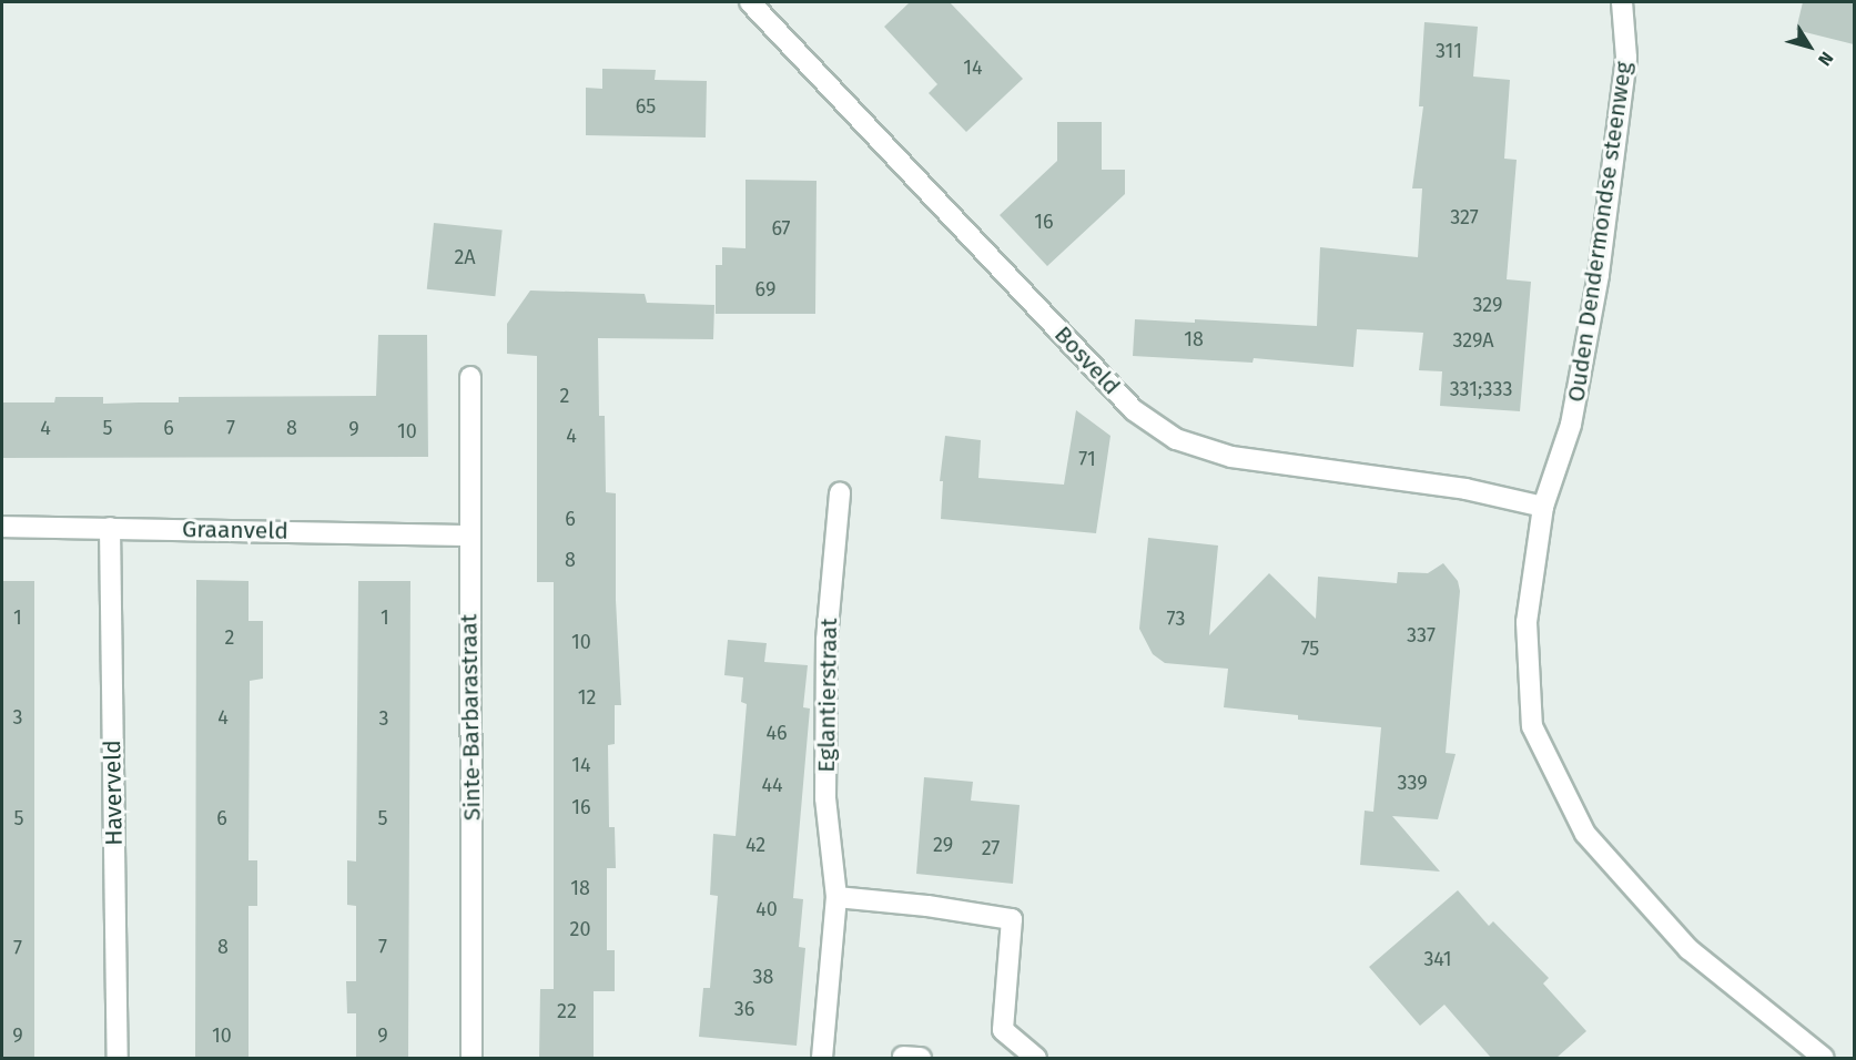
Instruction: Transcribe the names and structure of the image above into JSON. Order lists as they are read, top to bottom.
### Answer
{
  "streets": {
    "street": [
      "Ouden Dendermondse steenweg",
      "Bosveld",
      "Graanveld",
      "Eglantierstraat",
      "Sinte-Barbarastraat",
      "Haverveld"
    ]
  },
  "crossings": [
    ["Ouden Dendermondse steenweg", "Bosveld"],
    ["Graanveld", "Sinte-Barbarastraat"],
    ["Graanveld", "Haverveld"]
  ],
  "house_numbers": [
    "311",
    "14",
    "65",
    "327",
    "16",
    "67",
    "2A",
    "69",
    "329",
    "18",
    "329A",
    "331;333",
    "2",
    "4",
    "5",
    "6",
    "7",
    "8",
    "9",
    "10",
    "4",
    "71",
    "6",
    "8",
    "1",
    "1",
    "73",
    "337",
    "2",
    "10",
    "75",
    "12",
    "3",
    "4",
    "3",
    "46",
    "14",
    "339",
    "44",
    "16",
    "5",
    "6",
    "5",
    "42",
    "29",
    "27",
    "18",
    "40",
    "20",
    "8",
    "7",
    "7",
    "341",
    "38",
    "36",
    "22",
    "9",
    "10",
    "9"
  ],
  "north": "bottom right"
}
